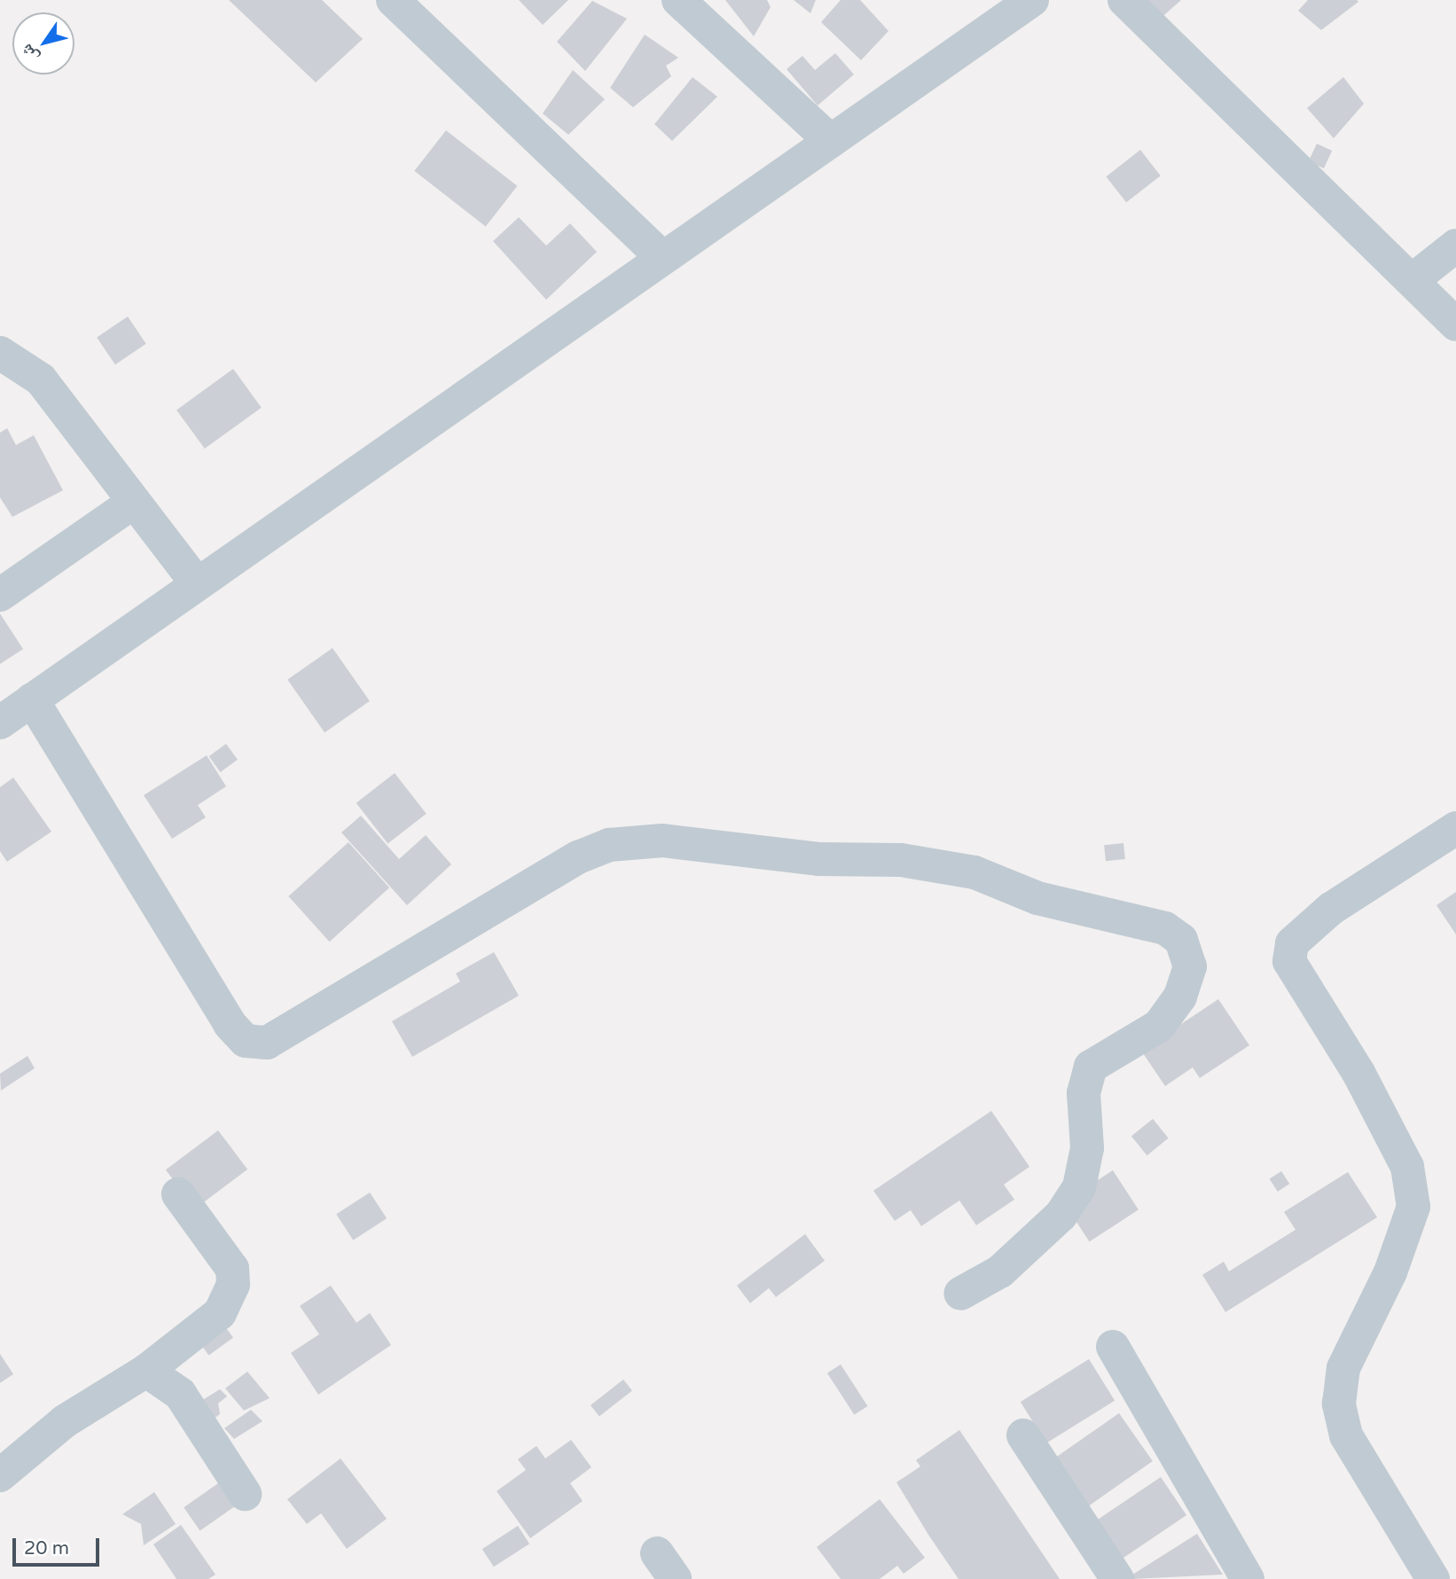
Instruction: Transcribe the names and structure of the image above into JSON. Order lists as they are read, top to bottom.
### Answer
{
  "scale_bar": "20 m",
  "north": "bottom left"
}
